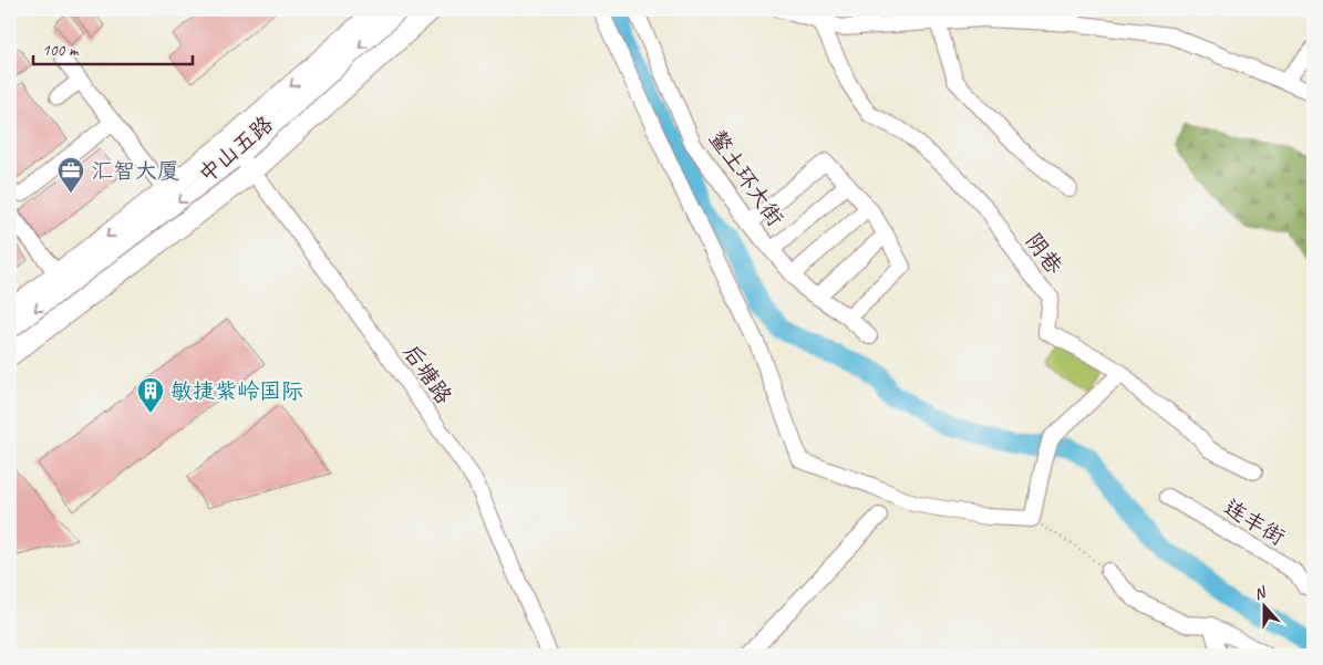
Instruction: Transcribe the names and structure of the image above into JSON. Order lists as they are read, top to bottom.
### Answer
{
  "streets": {
    "main road": ["中山五路"],
    "street": [
      "鳌土环大街",
      "阴巷",
      "后塘路",
      "连丰街"
    ]
  },
  "crossings": [
    ["中山五路", "后塘路"]
  ],
  "places": {
    "office": ["汇智大厦"],
    "building": ["敏捷紫岭国际"]
  },
  "scale_bar": "100 m",
  "north": "top"
}
